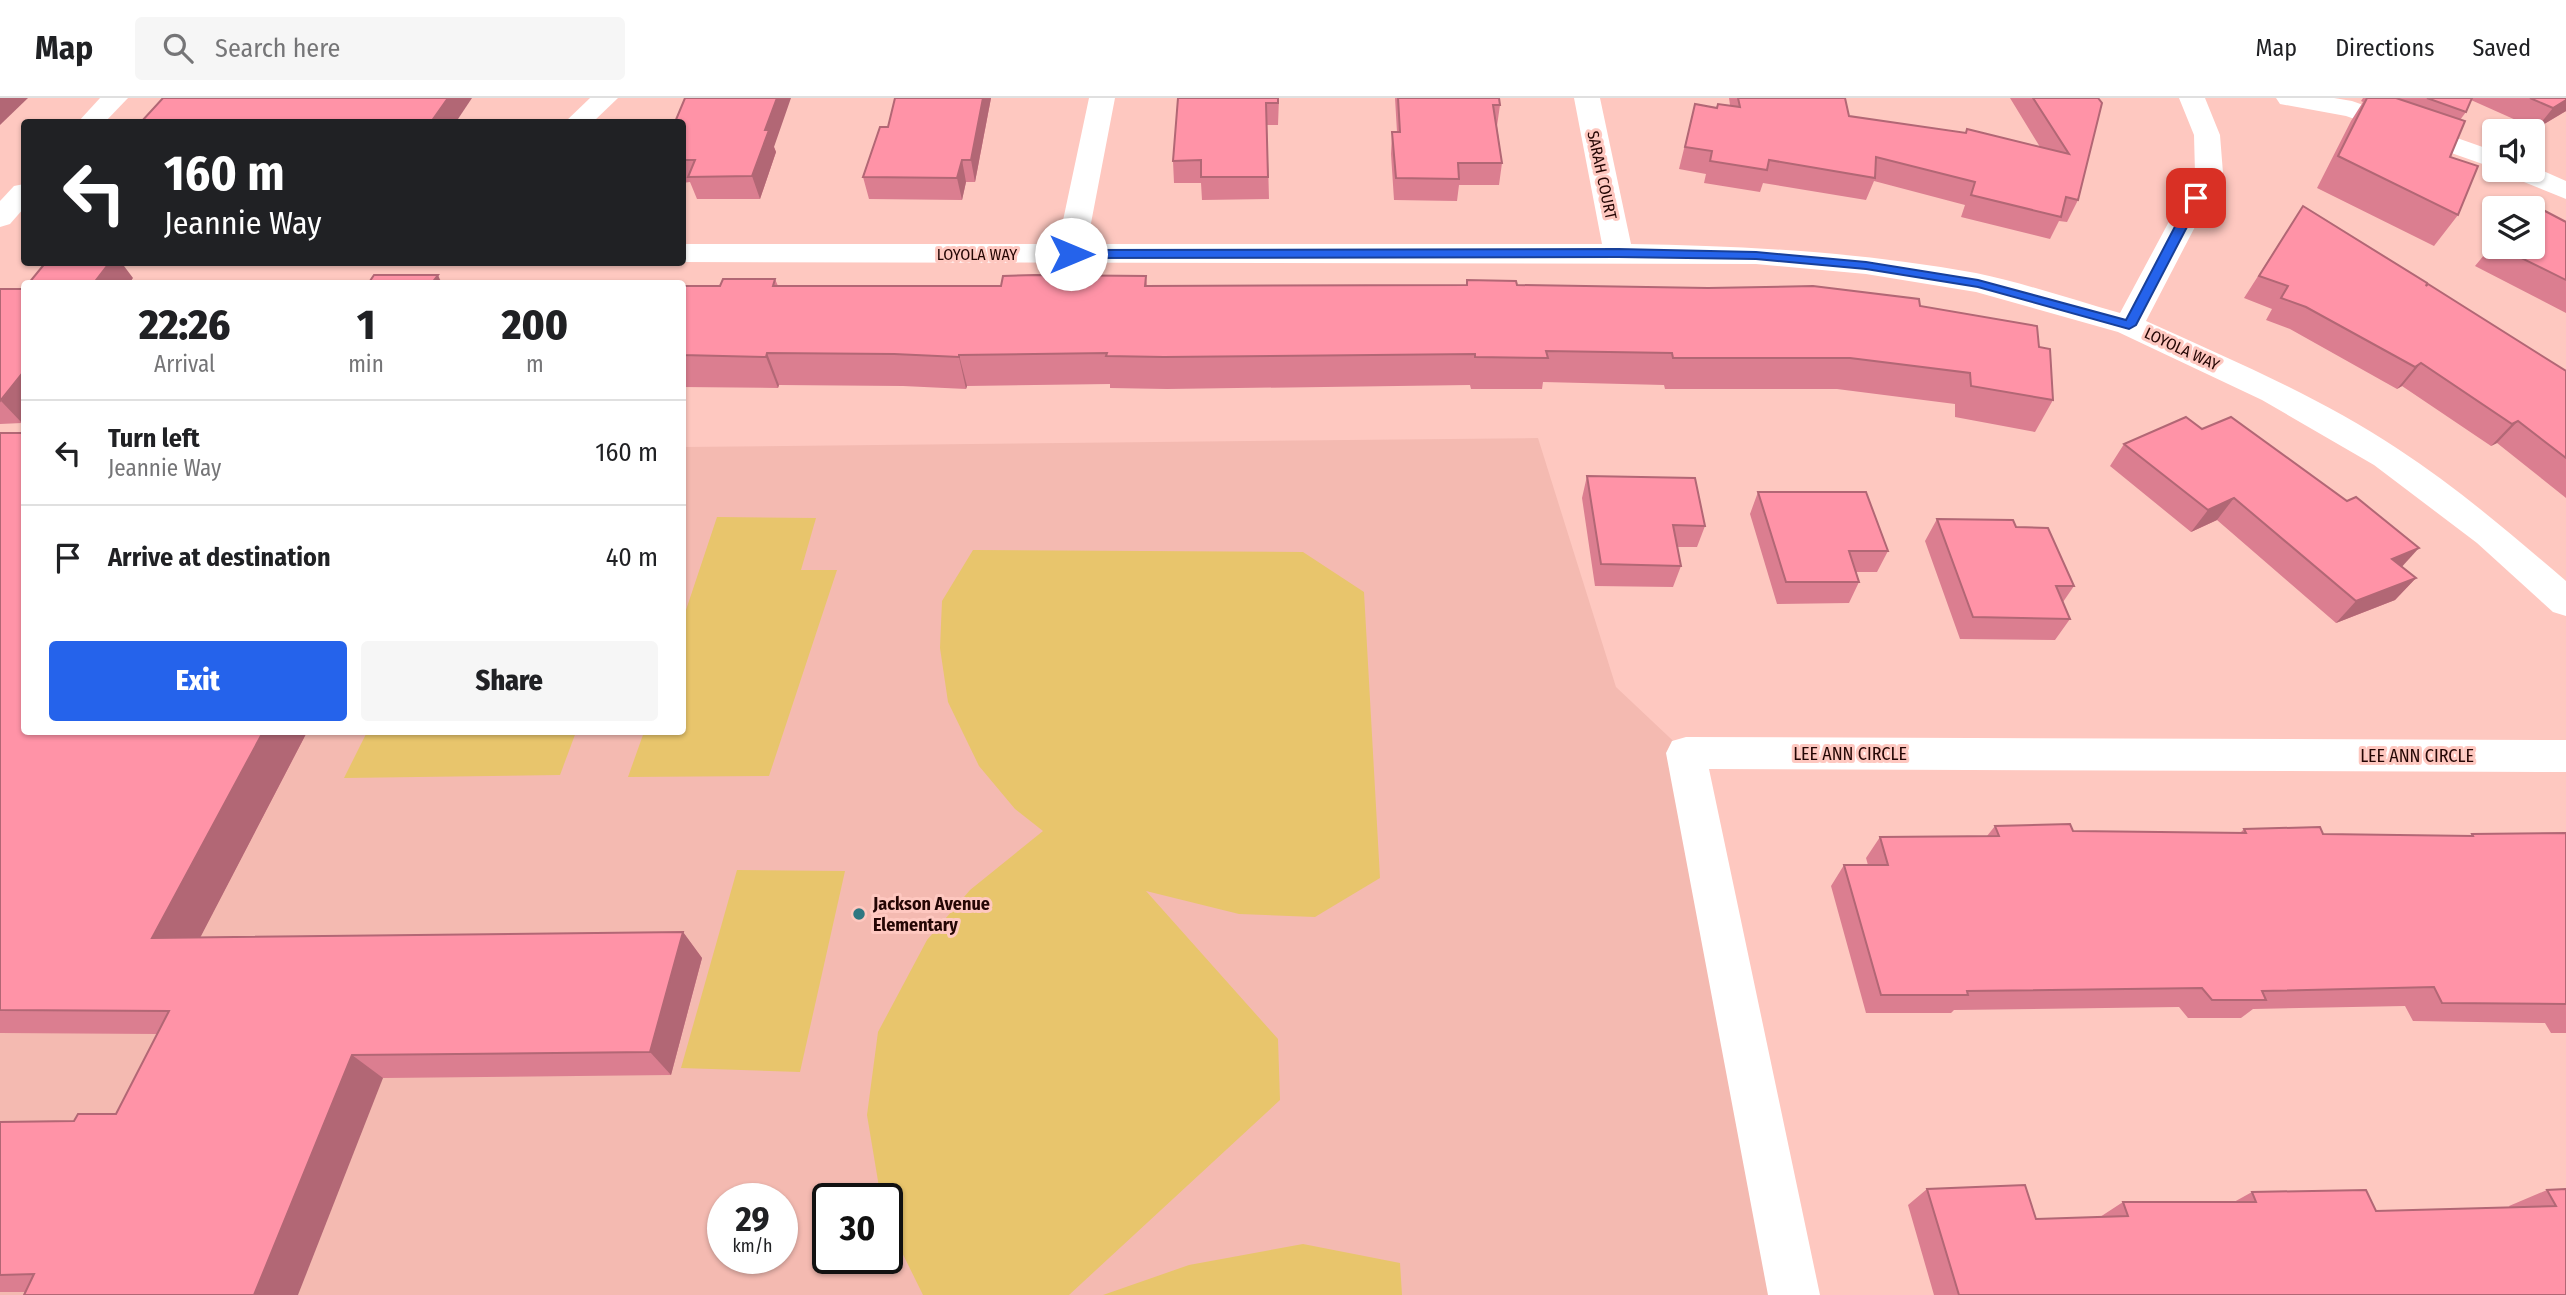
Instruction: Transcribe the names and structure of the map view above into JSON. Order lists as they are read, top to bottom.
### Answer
{
  "streets": {
    "street": ["SARAH COURT", "LOYOLA WAY", "LEE ANN CIRCLE"]
  },
  "crossings": [
    ["SARAH COURT", "LOYOLA WAY"]
  ],
  "places": ["Jackson Avenue Elementary"],
  "page": {
    "header": "Map",
    "search": "Search here",
    "nav": ["Map", "Directions", "Saved"],
    "turn": ["160 m", "Jeannie Way"],
    "eta": [
      "22:26",
      "Arrival",
      "1",
      "min",
      "200",
      "m"
    ],
    "list": [
      {
        "name": "Turn left",
        "note": "Jeannie Way",
        "value": "160 m"
      },
      {
        "name": "Arrive at destination",
        "value": "40 m"
      }
    ],
    "buttons": ["Exit", "Share"],
    "speed": "29 km/h",
    "limit": "30"
  }
}
